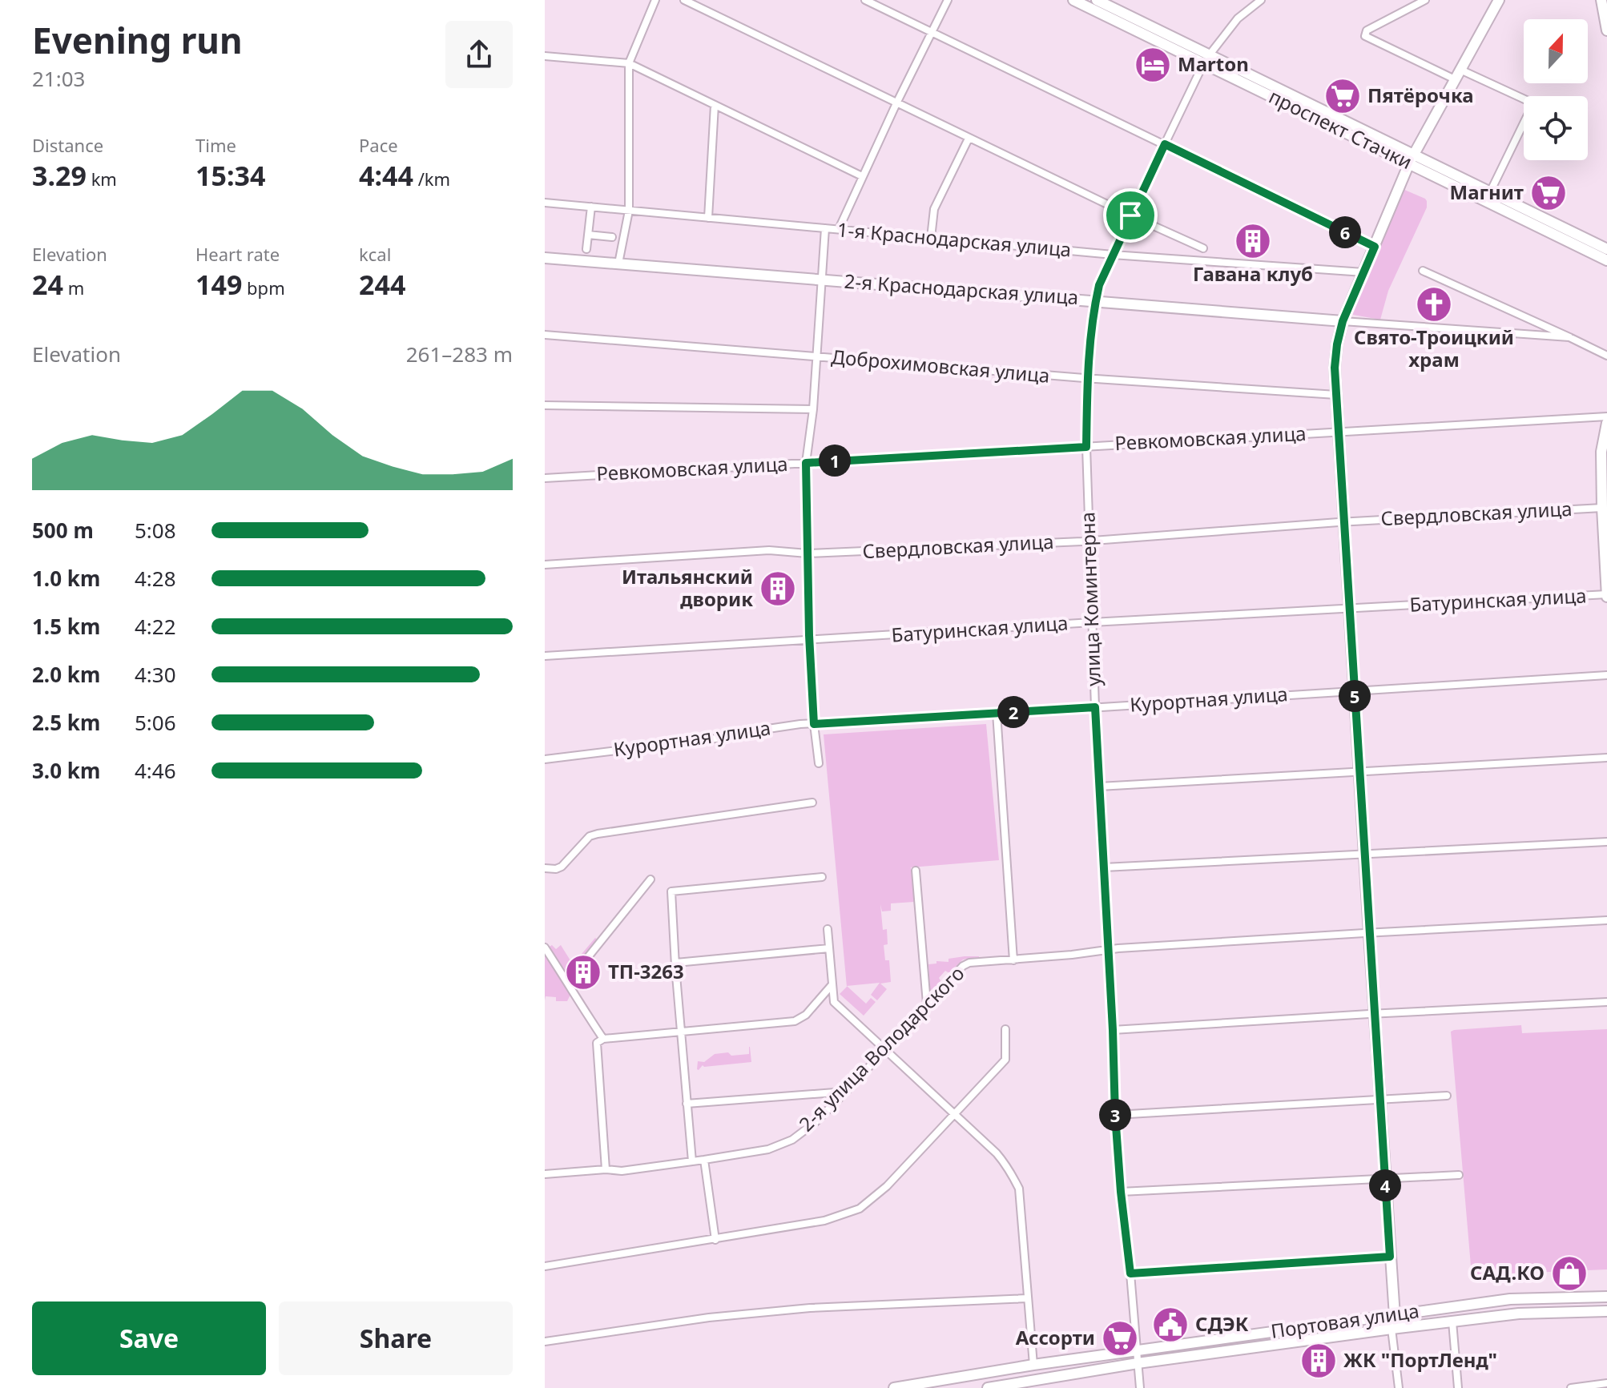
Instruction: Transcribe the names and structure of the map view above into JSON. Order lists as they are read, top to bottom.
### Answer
{
  "streets": {
    "main road": ["проспект Стачки", "2-я Краснодарская улица", "Портовая улица"],
    "street": [
      "1-я Краснодарская улица",
      "Доброхимовская улица",
      "Ревкомовская улица",
      "Свердловская улица",
      "улица Коминтерна",
      "Батуринская улица",
      "Курортная улица",
      "2-я улица Володарского"
    ]
  },
  "crossings": [
    ["проспект Стачки", "улица Коминтерна"],
    ["1-я Краснодарская улица", "улица Коминтерна"],
    ["2-я Краснодарская улица", "улица Коминтерна"],
    ["Доброхимовская улица", "улица Коминтерна"],
    ["Ревкомовская улица", "улица Коминтерна"],
    ["Свердловская улица", "улица Коминтерна"],
    ["улица Коминтерна", "Батуринская улица"],
    ["улица Коминтерна", "Курортная улица"],
    ["улица Коминтерна", "2-я улица Володарского"],
    ["улица Коминтерна", "Портовая улица"]
  ],
  "places": {
    "hotel": ["Marton"],
    "supermarket": ["Пятёрочка", "Магнит", "Ассорти"],
    "building": [
      "Гавана клуб",
      "Итальянский дворик",
      "ТП-3263",
      "ЖК \"ПортЛенд\""
    ],
    "church": ["Свято-Троицкий храм"],
    "shop": ["САД.КО"],
    "public building": ["СДЭК"]
  },
  "north": "top",
  "page": {
    "heading": ["Evening run", "21:03"],
    "stats": [
      ["Distance", "3.29 km"],
      ["Time", "15:34"],
      ["Pace", "4:44 /km"],
      ["Elevation", "24 m"],
      ["Heart rate", "149 bpm"],
      ["kcal", "244"]
    ],
    "pins": [
      "6",
      "1",
      "5",
      "2",
      "3",
      "4"
    ],
    "chart": ["Elevation", "261–283 m"],
    "list": [
      {
        "name": "500 m",
        "note": "5:08"
      },
      {
        "name": "1.0 km",
        "note": "4:28"
      },
      {
        "name": "1.5 km",
        "note": "4:22"
      },
      {
        "name": "2.0 km",
        "note": "4:30"
      },
      {
        "name": "2.5 km",
        "note": "5:06"
      },
      {
        "name": "3.0 km",
        "note": "4:46"
      }
    ],
    "buttons": ["Save", "Share"]
  }
}
